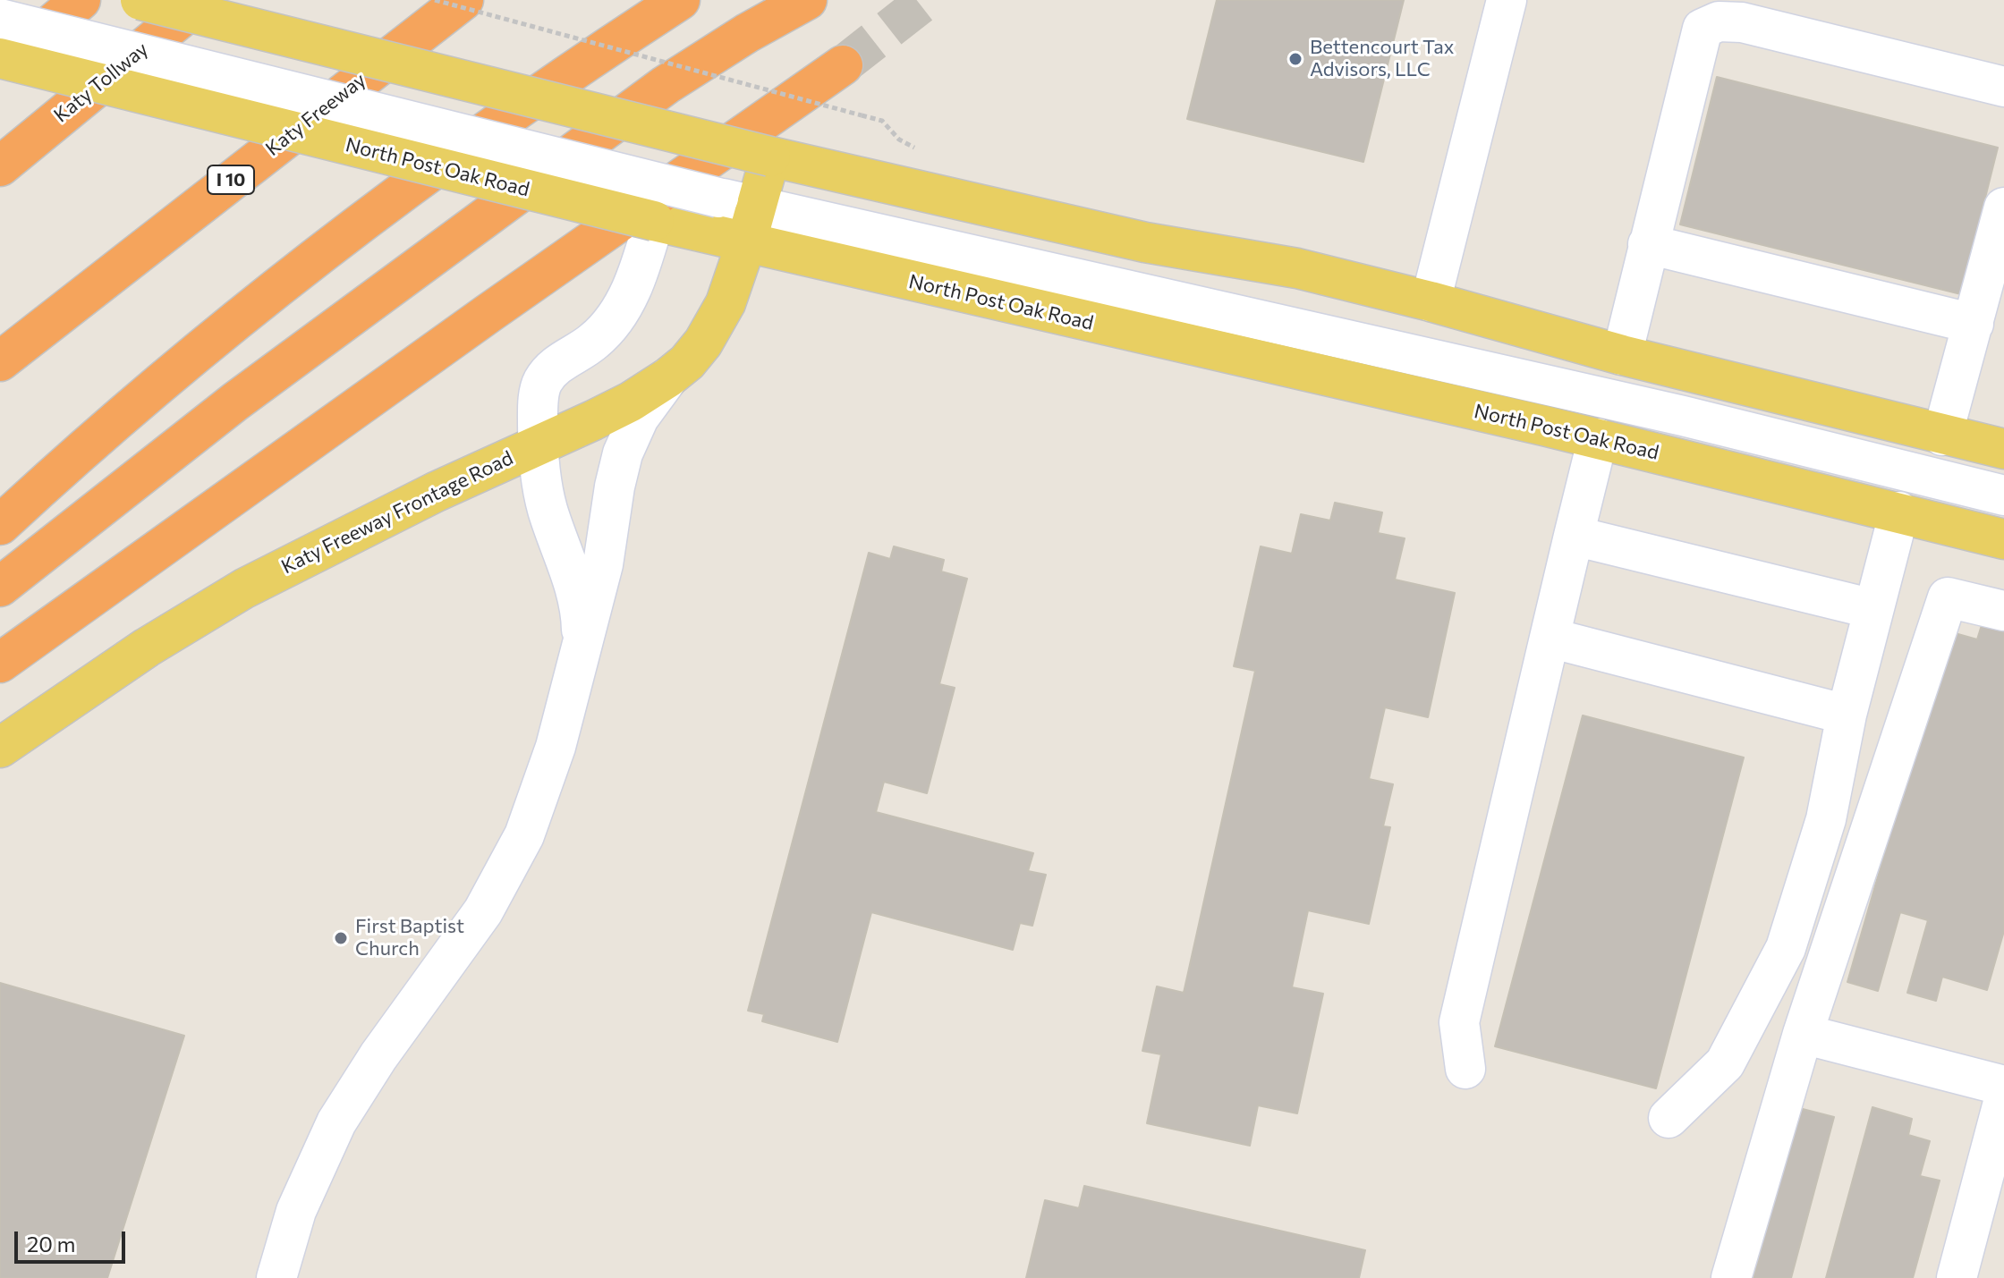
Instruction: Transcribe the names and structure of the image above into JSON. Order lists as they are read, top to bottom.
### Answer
{
  "streets": {
    "highway": ["Katy Tollway", "Katy Freeway", "I 10"],
    "main road": ["North Post Oak Road", "Katy Freeway Frontage Road"]
  },
  "crossings": [
    ["North Post Oak Road", "Katy Freeway Frontage Road"]
  ],
  "places": ["Bettencourt Tax Advisors, LLC", "First Baptist Church"],
  "scale_bar": "20 m"
}
